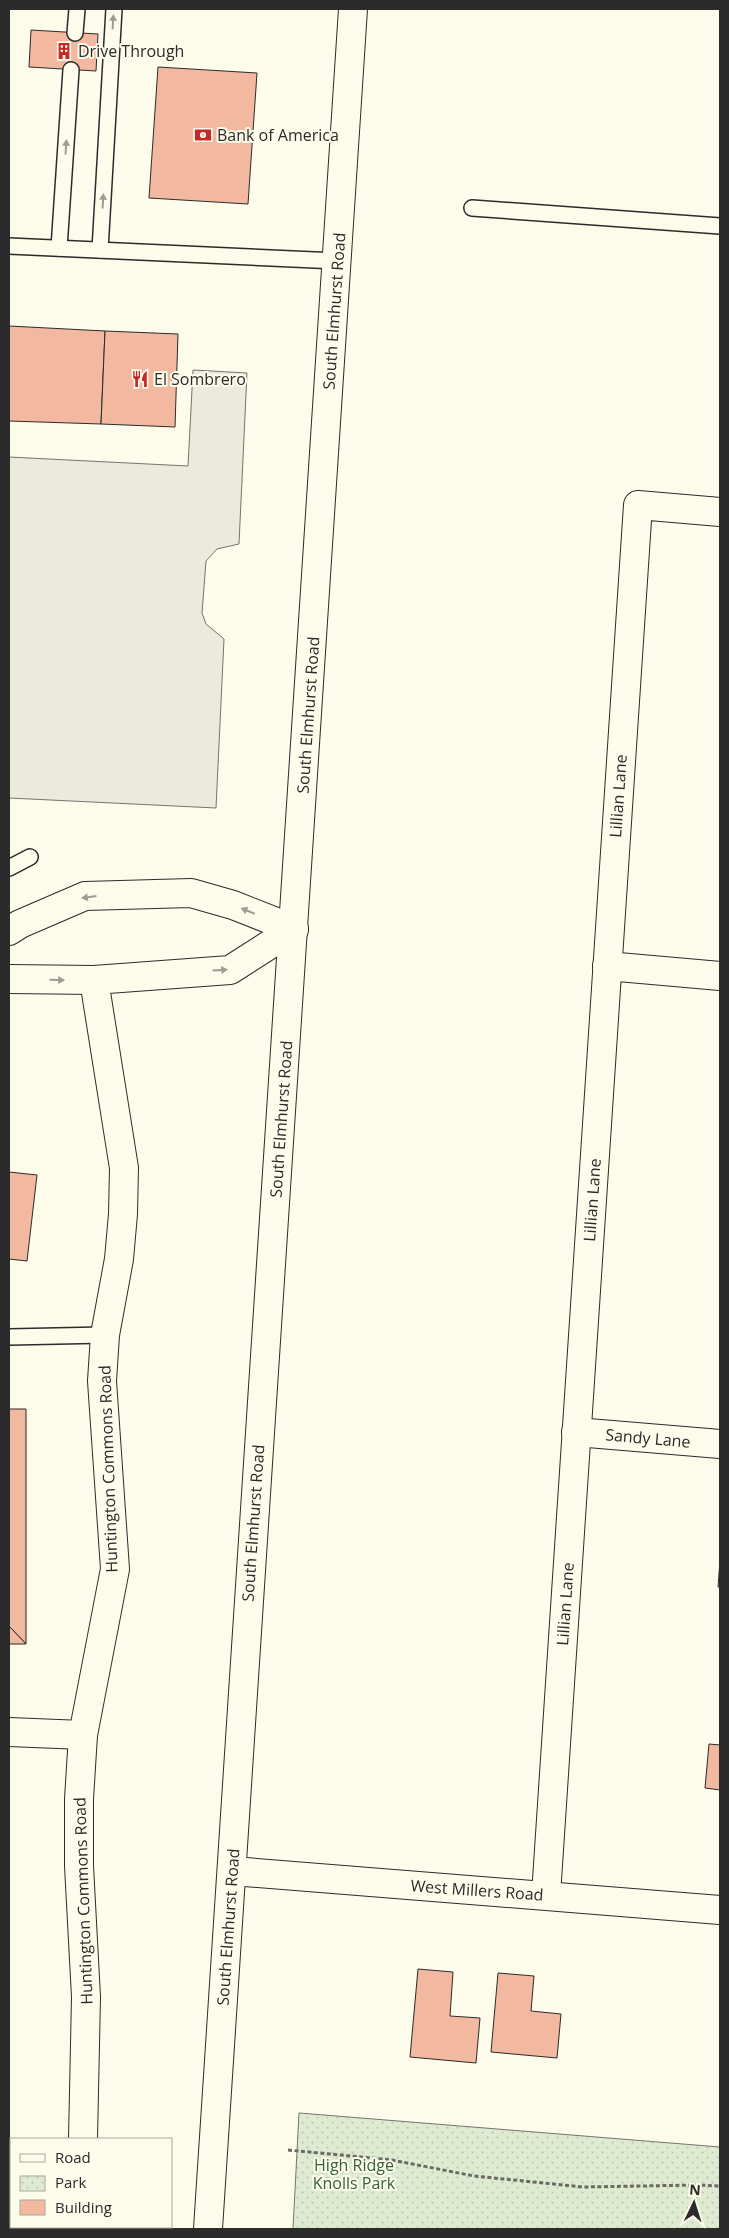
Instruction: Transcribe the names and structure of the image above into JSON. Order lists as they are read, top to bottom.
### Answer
{
  "streets": {
    "street": [
      "South Elmhurst Road",
      "Lillian Lane",
      "Sandy Lane",
      "Huntington Commons Road",
      "West Millers Road"
    ]
  },
  "crossings": [
    ["South Elmhurst Road", "West Millers Road"],
    ["Lillian Lane", "Sandy Lane"],
    ["Lillian Lane", "West Millers Road"]
  ],
  "parks": ["High Ridge Knolls Park"],
  "places": {
    "building": ["Drive Through"],
    "bank": ["Bank of America"],
    "restaurant": ["El Sombrero"]
  },
  "legend": ["Road", "Park", "Building"],
  "north": "top"
}
